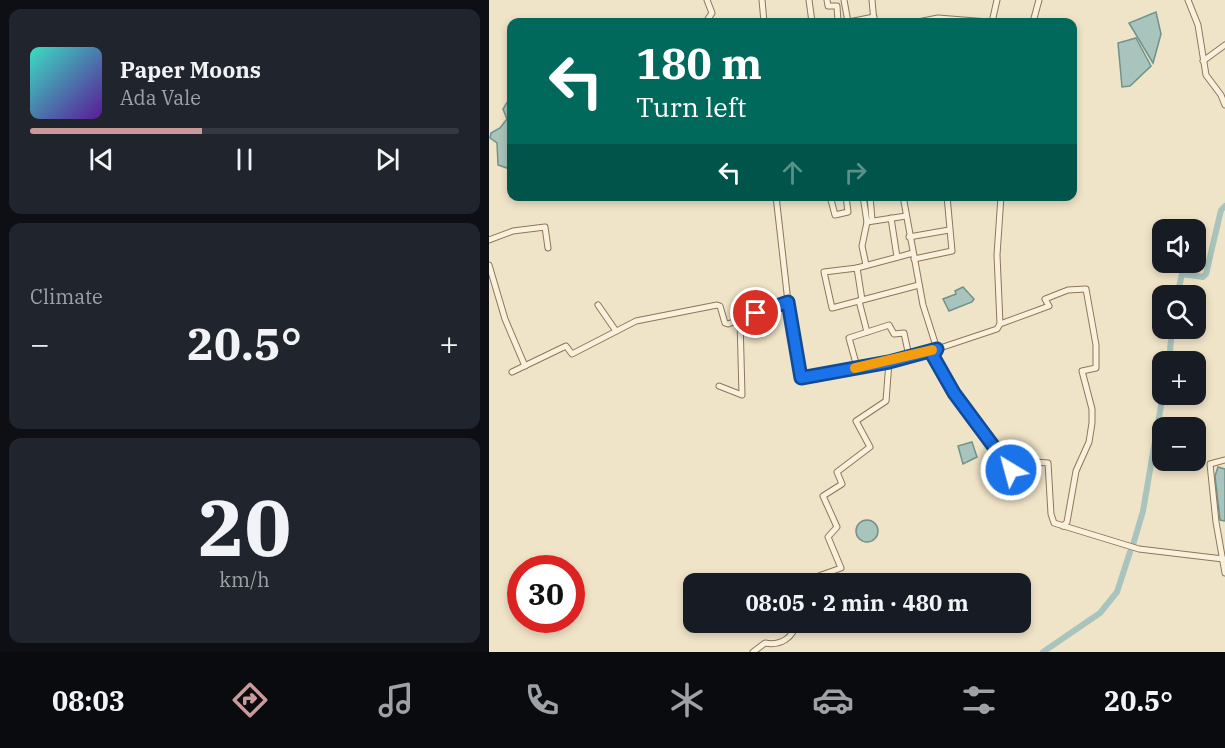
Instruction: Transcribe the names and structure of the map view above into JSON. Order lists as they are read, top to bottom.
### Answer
{
  "page": {
    "turn": ["180 m", "Turn left"],
    "song": ["Paper Moons", "Ada Vale"],
    "map_buttons": ["+", "−"],
    "tile": [
      "Climate",
      ["20", "km/h"]
    ],
    "heat": ["−", "20.5°", "+"],
    "limit": "30",
    "trip": "08:05 · 2 min · 480 m",
    "tabs": ["08:03", "20.5°"]
  }
}
